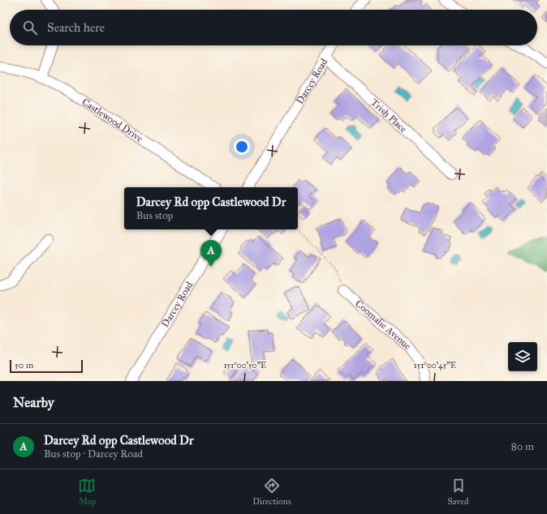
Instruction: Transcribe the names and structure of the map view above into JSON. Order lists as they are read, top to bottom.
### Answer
{
  "streets": {
    "street": [
      "Darcey Road",
      "Trish Place",
      "Castlewood Drive",
      "Coomalie Avenue"
    ]
  },
  "crossings": [
    ["Darcey Road", "Trish Place"]
  ],
  "scale_bar": "50 m",
  "page": {
    "search": "Search here",
    "popup": ["Darcey Rd opp Castlewood Dr", "Bus stop"],
    "pins": "A",
    "scale": "50 m",
    "heading": "Nearby",
    "list": [
      {
        "mark": "A",
        "name": "Darcey Rd opp Castlewood Dr",
        "note": "Bus stop · Darcey Road",
        "value": "80 m"
      }
    ],
    "nav": ["Map", "Directions", "Saved"]
  },
  "coordinates": ["151°00'50\"E", "151°00'45\"E"]
}
